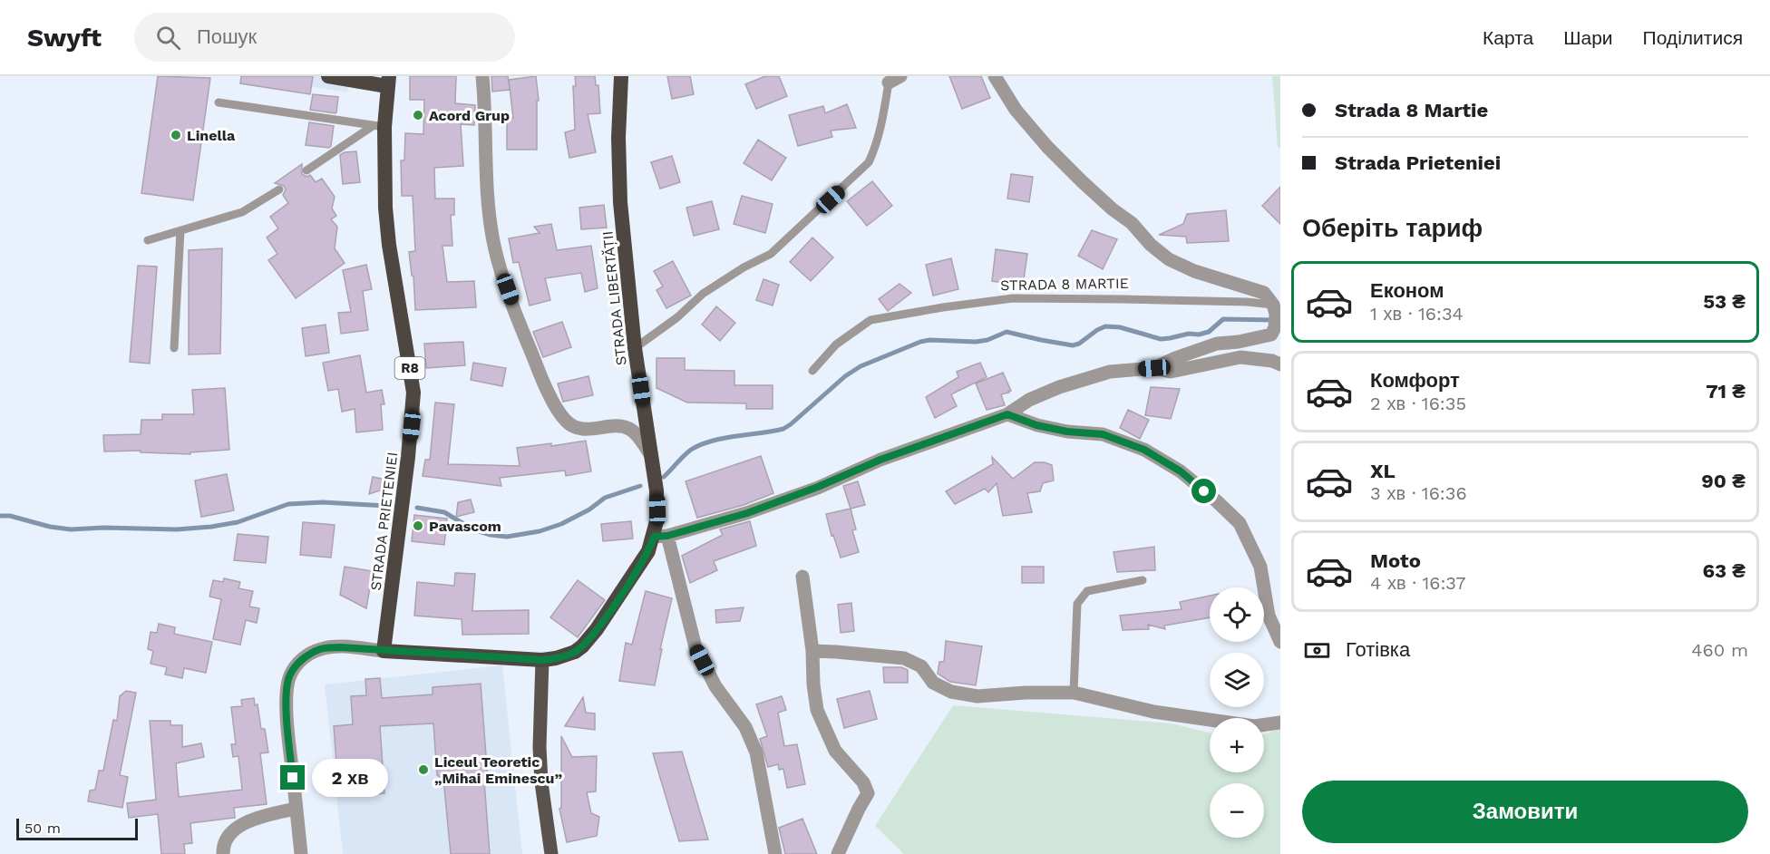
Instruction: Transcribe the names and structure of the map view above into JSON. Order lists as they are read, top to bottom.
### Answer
{
  "streets": {
    "highway": ["STRADA LIBERTĂȚII", "R8", "STRADA PRIETENIEI"],
    "lane": ["STRADA 8 MARTIE"]
  },
  "places": [
    "Acord Grup",
    "Linella",
    "Pavascom",
    "Liceul Teoretic „Mihai Eminescu”"
  ],
  "scale_bar": "50 m",
  "page": {
    "header": "Swyft",
    "search": "Пошук",
    "nav": ["Карта", "Шари", "Поділитися"],
    "banner": ["Strada 8 Martie", "Strada Prieteniei"],
    "heading": "Оберіть тариф",
    "list": [
      {
        "name": "Економ",
        "note": "1 хв · 16:34",
        "value": "53 ₴"
      },
      {
        "name": "Комфорт",
        "note": "2 хв · 16:35",
        "value": "71 ₴"
      },
      {
        "name": "XL",
        "note": "3 хв · 16:36",
        "value": "90 ₴"
      },
      {
        "name": "Moto",
        "note": "4 хв · 16:37",
        "value": "63 ₴"
      }
    ],
    "map_buttons": ["+", "−"],
    "pay": ["Готівка", "460 m"],
    "bubble": "2 хв",
    "buttons": "Замовити",
    "scale": "50 m"
  }
}
